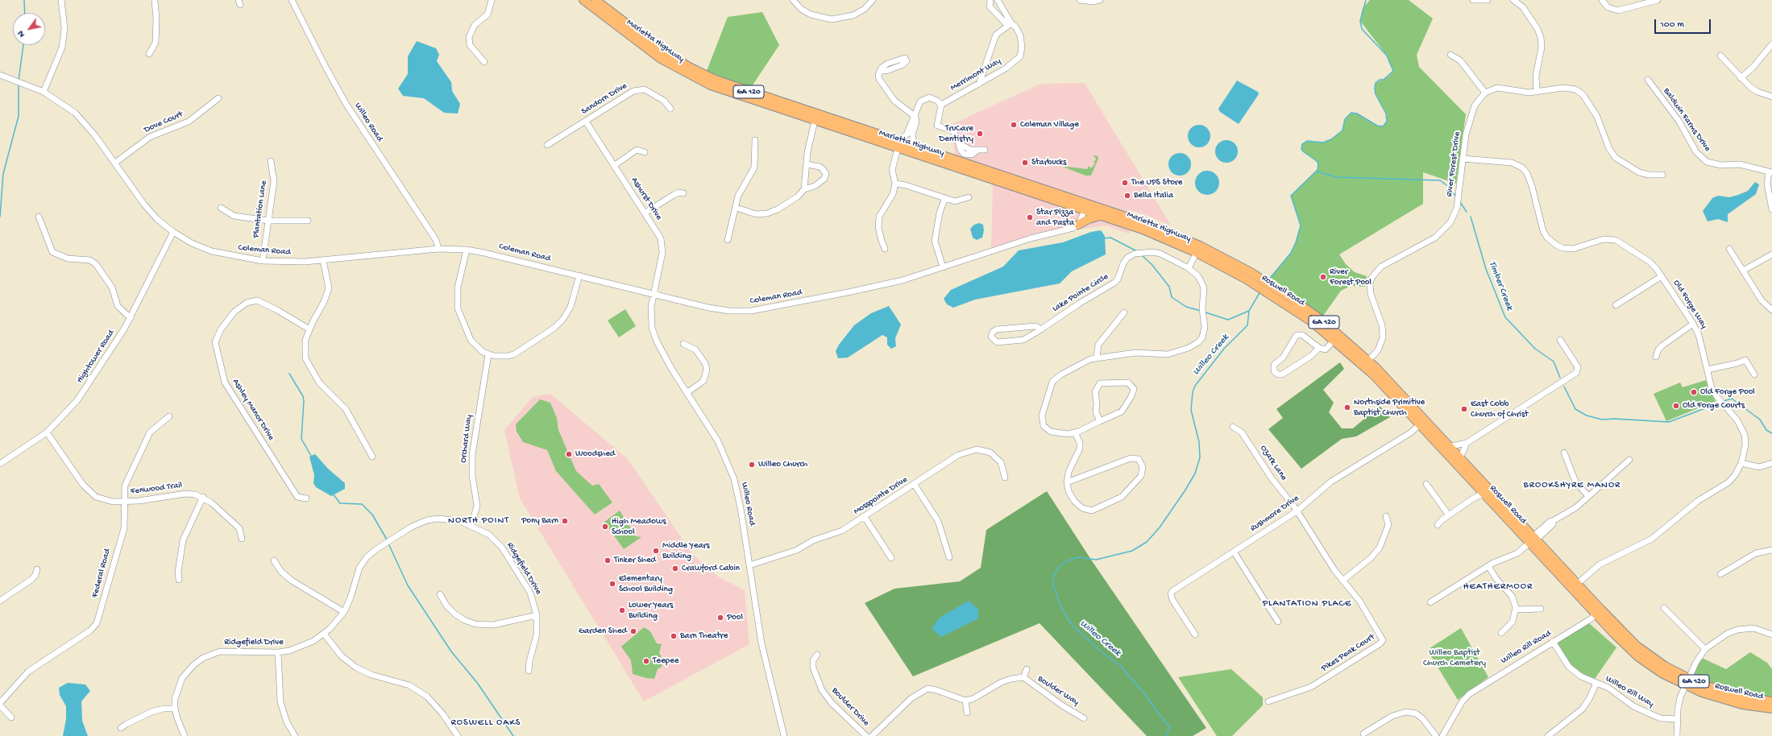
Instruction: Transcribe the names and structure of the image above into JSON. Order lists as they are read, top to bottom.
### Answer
{
  "streets": {
    "highway": ["Marietta Highway", "GA 120", "Roswell Road"],
    "street": [
      "Merrimont Way",
      "Sandorn Drive",
      "Baldwin Farms Drive",
      "Dove Court",
      "Willeo Road",
      "River Forest Drive",
      "Ashurst Drive",
      "Plantation Lane",
      "Coleman Road",
      "Lake Pointe Circle",
      "Old Forge Way",
      "Hightower Road",
      "Ashley Manor Drive",
      "Orchard Way",
      "Ozark Lane",
      "Fenwood Trail",
      "Mosspointe Drive",
      "Rushmore Drive",
      "Ridgefield Drive",
      "Federal Road",
      "Willeo Rill Road",
      "Pikes Peak Court",
      "Boulder Way",
      "Willeo Rill Way",
      "Boulder Drive"
    ]
  },
  "crossings": [
    ["Marietta Highway", "Roswell Road"],
    ["Sandorn Drive", "Ashurst Drive"],
    ["Dove Court", "Coleman Road"],
    ["Willeo Road", "Ashurst Drive"],
    ["Willeo Road", "Coleman Road"],
    ["Willeo Road", "Mosspointe Drive"],
    ["River Forest Drive", "Roswell Road"],
    ["River Forest Drive", "Old Forge Way"],
    ["Ashurst Drive", "Coleman Road"],
    ["Plantation Lane", "Coleman Road"],
    ["Coleman Road", "Hightower Road"],
    ["Roswell Road", "Old Forge Way"],
    ["Roswell Road", "Rushmore Drive"],
    ["Roswell Road", "Willeo Rill Road"],
    ["Hightower Road", "Fenwood Trail"],
    ["Orchard Way", "Ridgefield Drive"],
    ["Ozark Lane", "Rushmore Drive"],
    ["Ozark Lane", "Pikes Peak Court"],
    ["Fenwood Trail", "Federal Road"],
    ["Rushmore Drive", "Pikes Peak Court"],
    ["Willeo Rill Road", "Willeo Rill Way"]
  ],
  "districts": [
    "BROOKSHYRE MANOR",
    "NORTH POINT",
    "HEATHERMOOR",
    "PLANTATION PLACE",
    "ROSWELL OAKS"
  ],
  "water": ["Timber Creek", "Willeo Creek"],
  "parks": ["Willeo Baptist Church Cemetery"],
  "places": [
    "Coleman Village",
    "TruCare Dentistry",
    "Starbucks",
    "The UPS Store",
    "Bella Italia",
    "Star Pizza and Pasta",
    "River Forest Pool",
    "Old Forge Pool",
    "Old Forge Courts",
    "Northside Primitive Baptist Church",
    "East Cobb Church of Christ",
    "Woodshed",
    "Willeo Church",
    "Pony Barn",
    "High Meadows School",
    "Middle Years Building",
    "Tinker Shed",
    "Crawford Cabin",
    "Elementary School Building",
    "Lower Years Building",
    "Pool",
    "Garden Shed",
    "Barn Theatre",
    "Teepee"
  ],
  "scale_bar": "100 m",
  "north": "bottom left"
}
